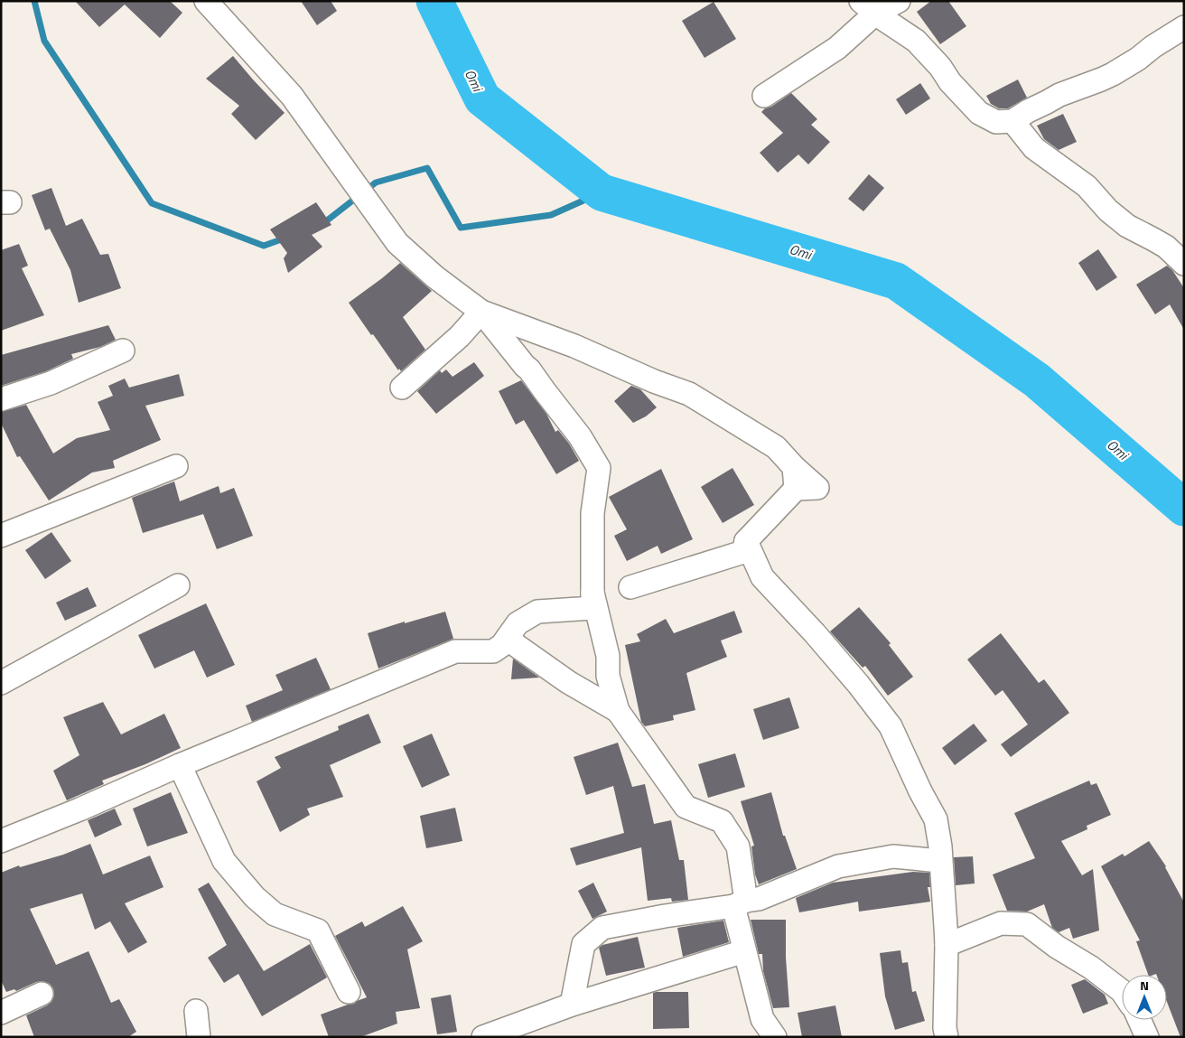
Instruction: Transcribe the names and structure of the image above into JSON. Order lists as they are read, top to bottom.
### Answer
{
  "water": ["Omi"],
  "north": "top"
}
